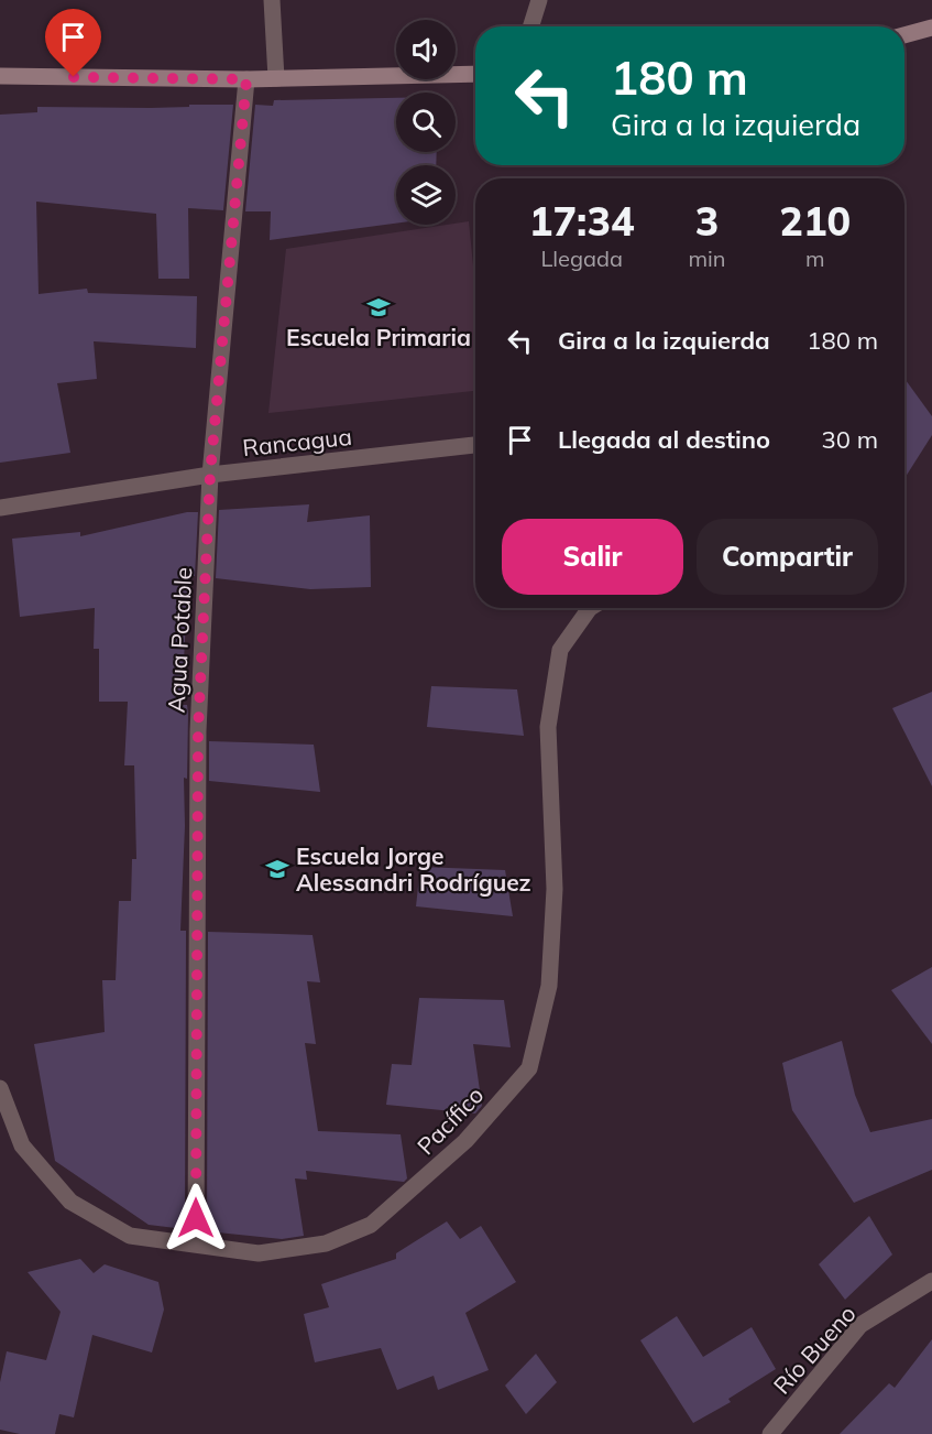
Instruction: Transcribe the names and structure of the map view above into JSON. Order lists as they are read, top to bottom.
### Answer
{
  "streets": {
    "street": [
      "Rancagua",
      "Agua Potable",
      "Pacífico",
      "Río Bueno"
    ]
  },
  "crossings": [
    ["Rancagua", "Agua Potable"],
    ["Agua Potable", "Pacífico"]
  ],
  "places": {
    "school or university": ["Escuela Primaria", "Escuela Jorge Alessandri Rodríguez"]
  },
  "page": {
    "turn": ["180 m", "Gira a la izquierda"],
    "eta": [
      "17:34",
      "Llegada",
      "3",
      "min",
      "210",
      "m"
    ],
    "list": [
      {
        "name": "Gira a la izquierda",
        "value": "180 m"
      },
      {
        "name": "Llegada al destino",
        "value": "30 m"
      }
    ],
    "buttons": ["Salir", "Compartir"]
  }
}
